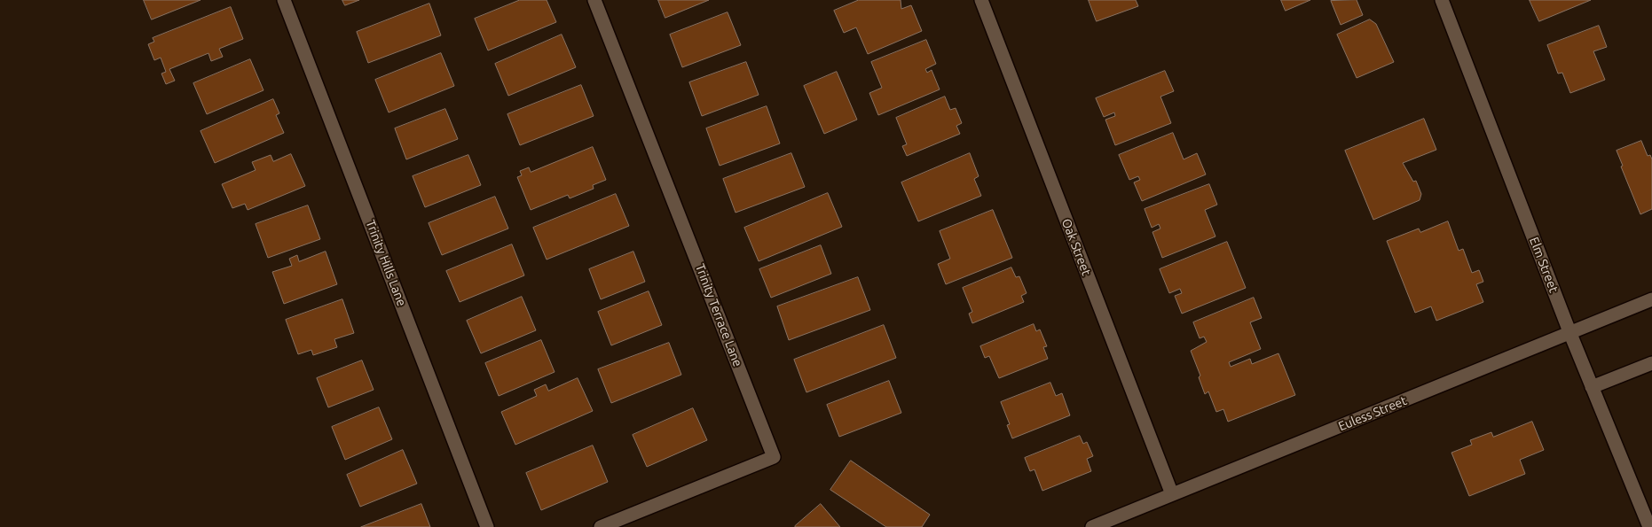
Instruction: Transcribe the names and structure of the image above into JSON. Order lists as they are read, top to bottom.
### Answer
{
  "streets": {
    "street": [
      "Oak Street",
      "Trinity Hills Lane",
      "Elm Street",
      "Trinity Terrace Lane",
      "Euless Street"
    ]
  },
  "crossings": [
    ["Oak Street", "Euless Street"],
    ["Elm Street", "Euless Street"]
  ]
}
